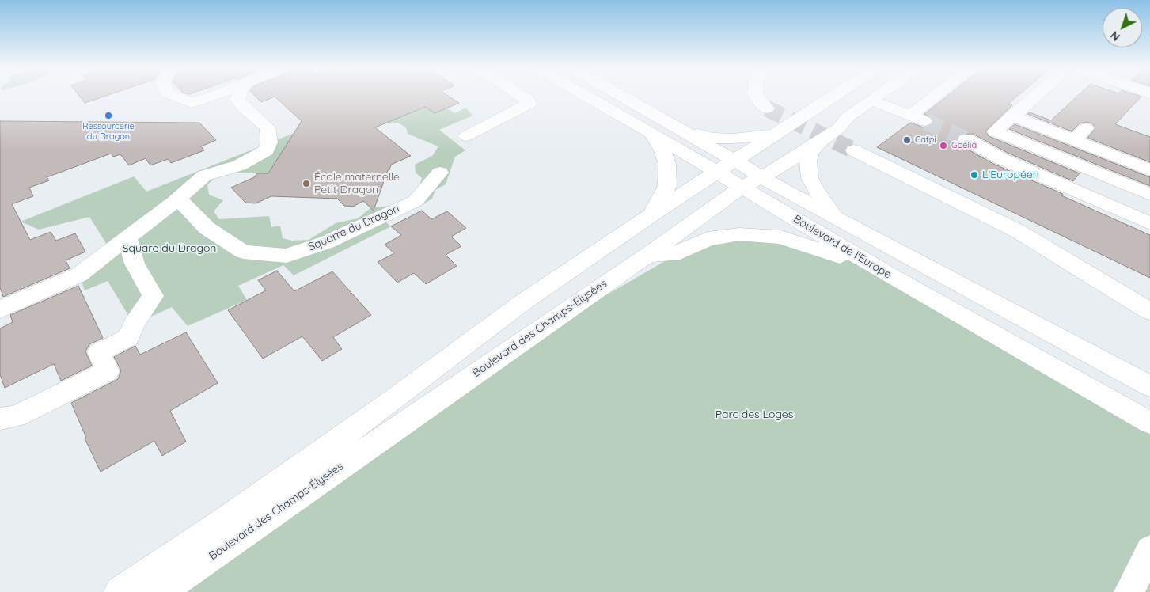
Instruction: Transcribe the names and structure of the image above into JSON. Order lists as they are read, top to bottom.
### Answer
{
  "streets": {
    "main road": ["Squarre du Dragon", "Boulevard de l'Europe", "Boulevard des Champs-Élysées"]
  },
  "crossings": [
    ["Boulevard de l'Europe", "Boulevard des Champs-Élysées"]
  ],
  "parks": ["Square du Dragon", "Parc des Loges"],
  "places": [
    "Ressourcerie du Dragon",
    "Cafpi",
    "Goélia",
    "L'Européen",
    "École maternelle Petit Dragon"
  ],
  "north": "bottom left"
}
